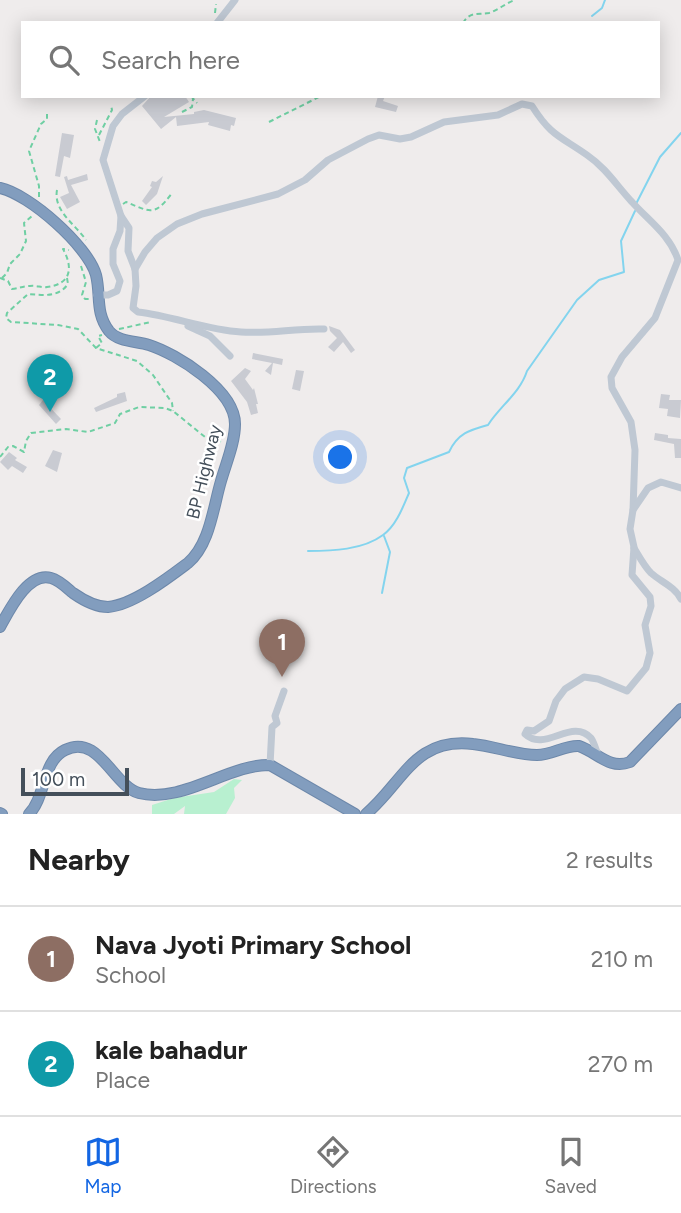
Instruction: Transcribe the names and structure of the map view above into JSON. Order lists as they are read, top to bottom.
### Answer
{
  "streets": {
    "highway": ["BP Highway"]
  },
  "scale_bar": "100 m",
  "page": {
    "search": "Search here",
    "pins": ["2", "1"],
    "scale": "100 m",
    "heading": ["Nearby", "2 results"],
    "list": [
      {
        "mark": "1",
        "name": "Nava Jyoti Primary School",
        "note": "School",
        "value": "210 m"
      },
      {
        "mark": "2",
        "name": "kale bahadur",
        "note": "Place",
        "value": "270 m"
      }
    ],
    "nav": ["Map", "Directions", "Saved"]
  }
}
